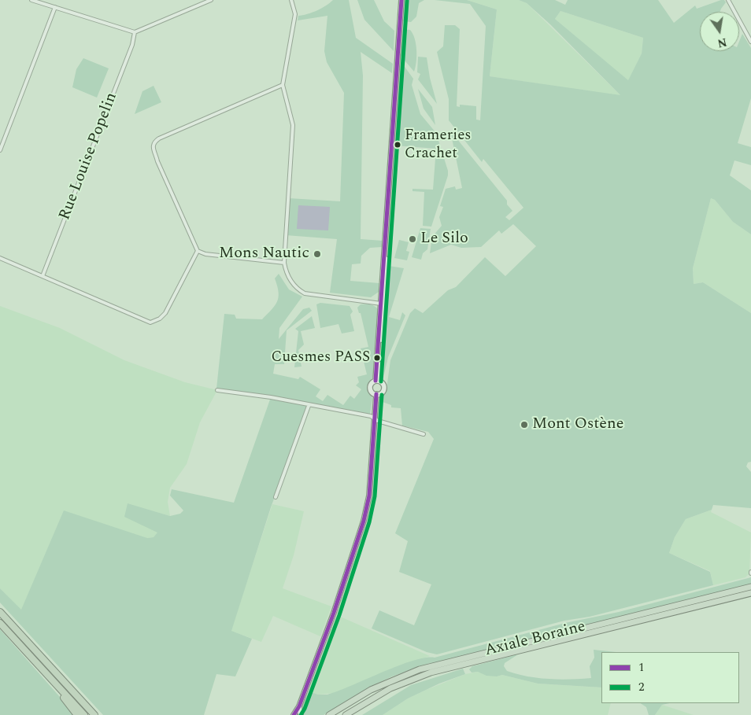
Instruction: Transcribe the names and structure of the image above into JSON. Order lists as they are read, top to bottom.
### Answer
{
  "streets": {
    "highway": ["Axiale Boraine"],
    "street": ["Rue Louise Popelin"]
  },
  "places": [
    "Frameries Crachet",
    "Le Silo",
    "Mons Nautic",
    "Cuesmes PASS",
    "Mont Ostène"
  ],
  "lines": ["transit line 1", "transit line 2"],
  "legend": ["1", "2"],
  "north": "bottom"
}
